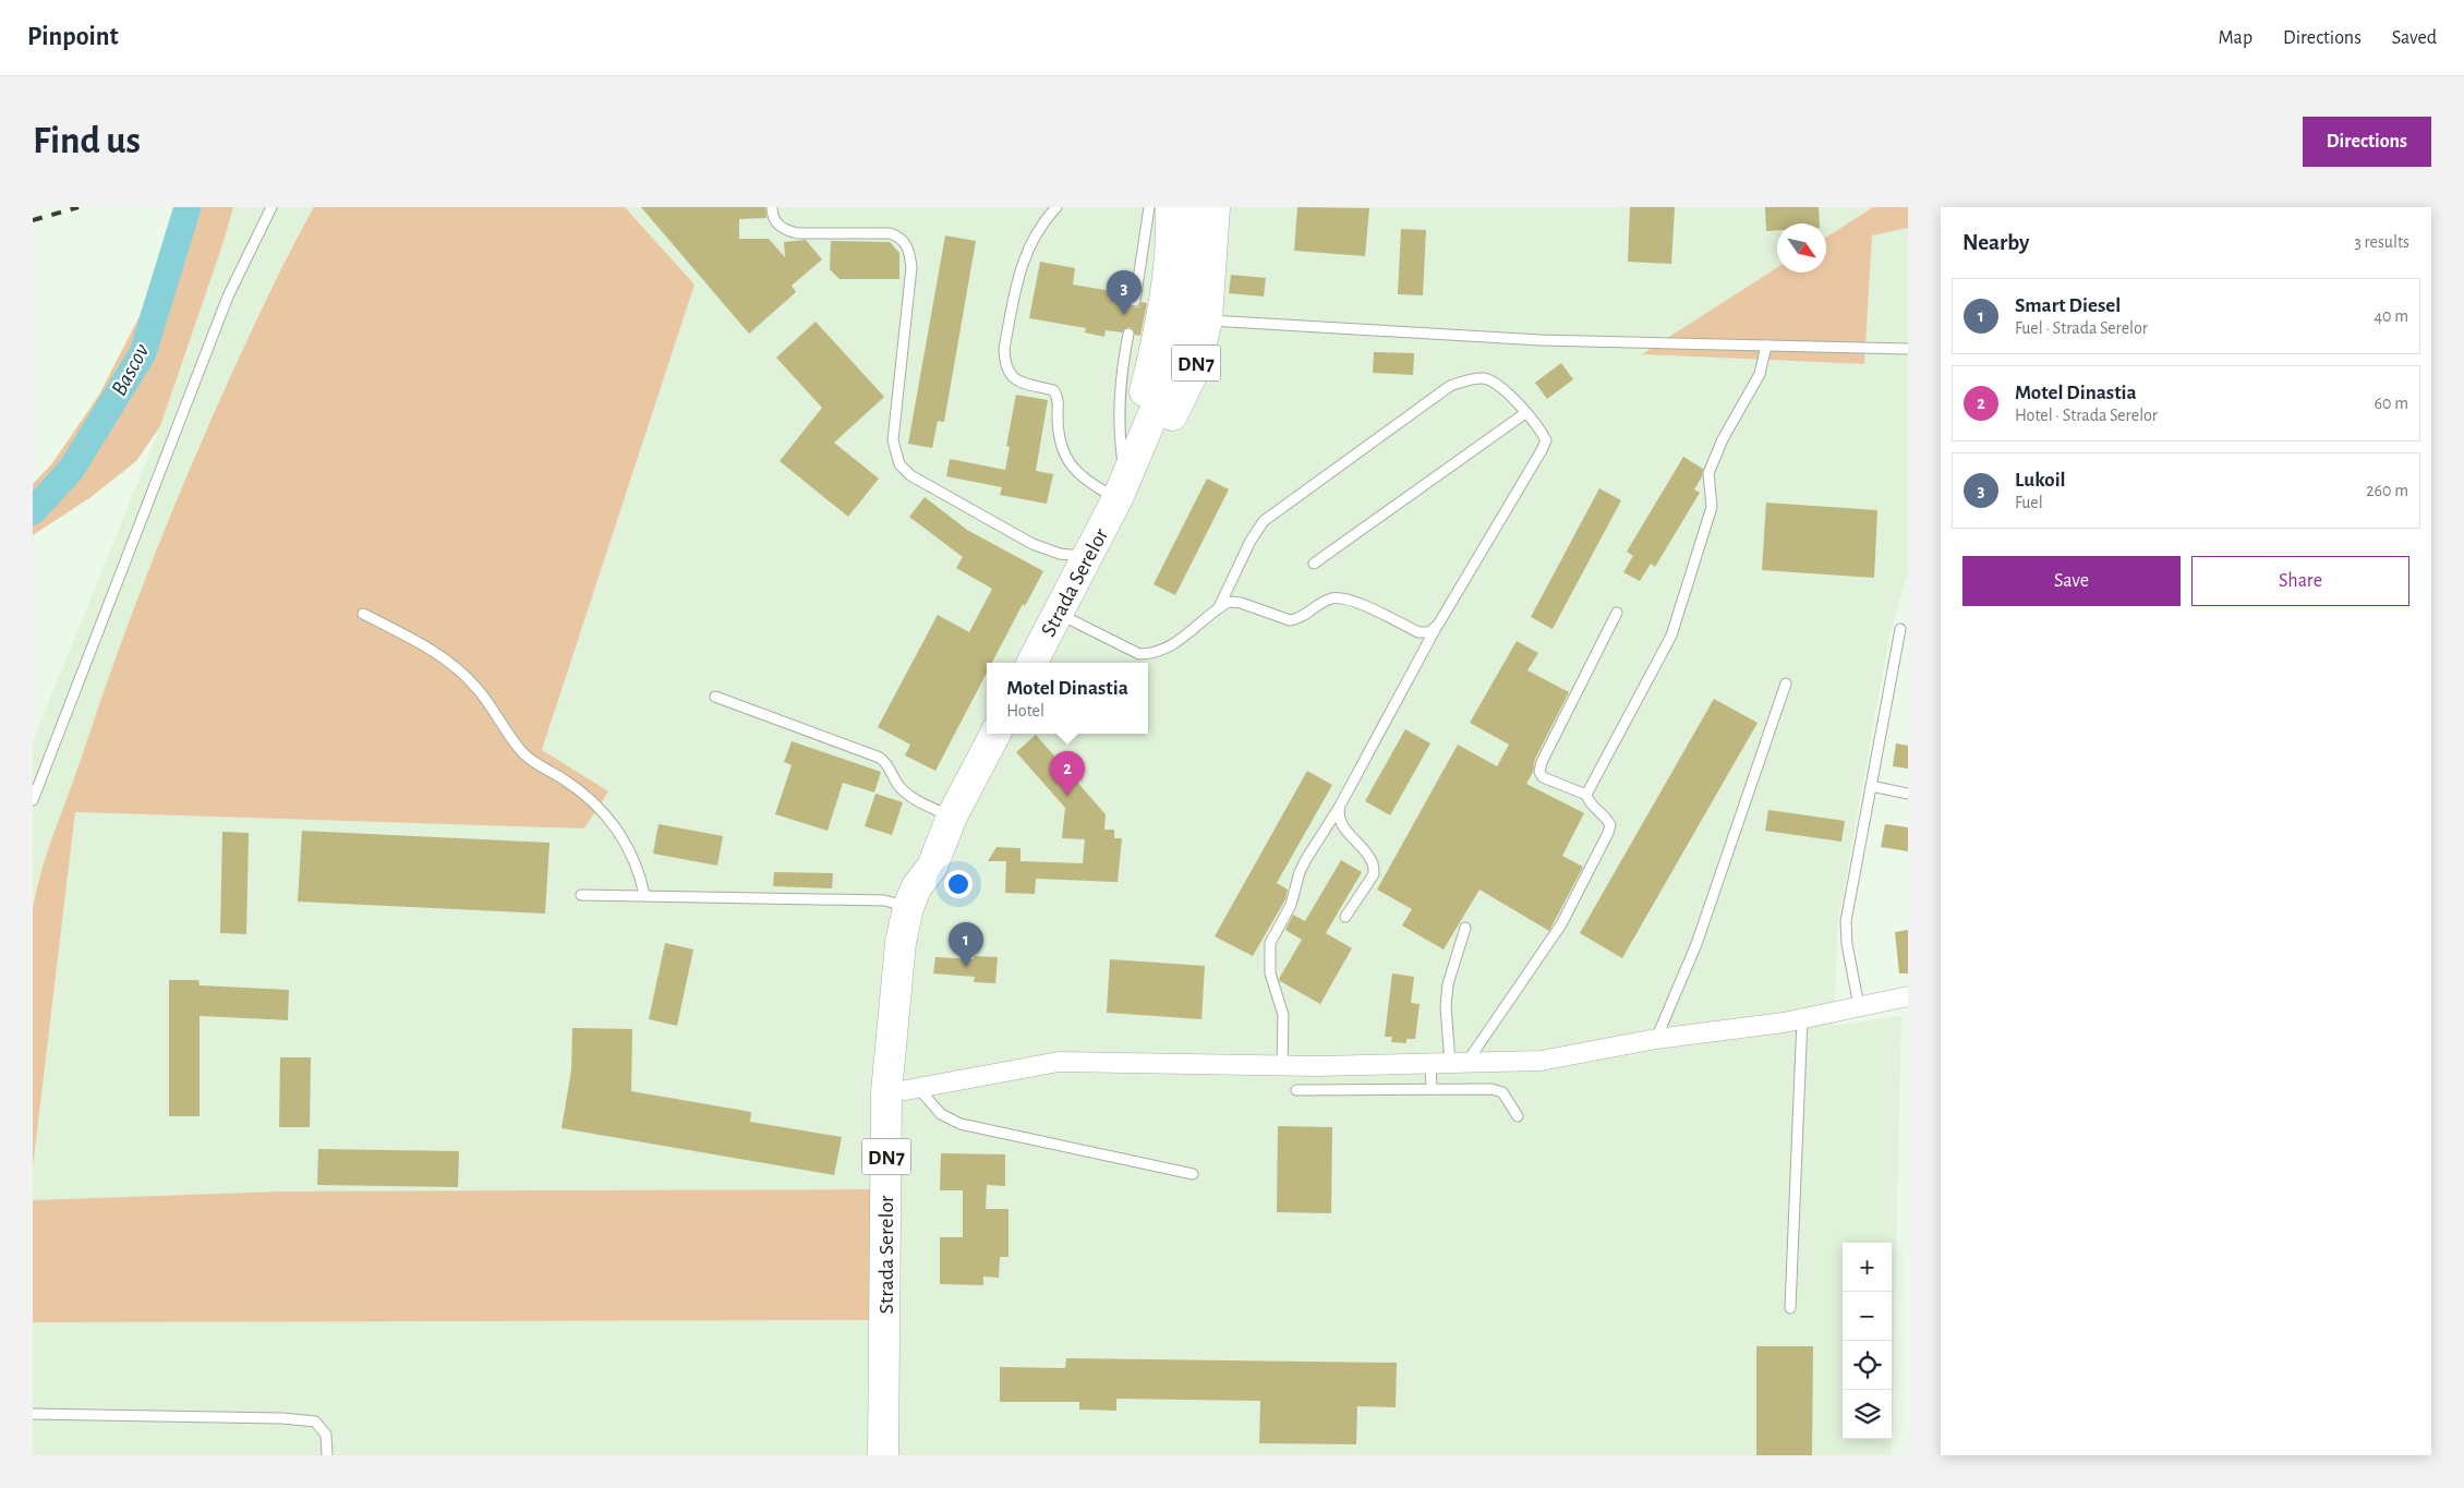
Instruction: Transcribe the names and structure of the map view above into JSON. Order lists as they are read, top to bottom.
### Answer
{
  "streets": {
    "highway": ["DN7", "Strada Serelor"]
  },
  "crossings": [
    ["DN7", "Strada Serelor"]
  ],
  "water": ["Bascov"],
  "north": "bottom right",
  "page": {
    "header": "Pinpoint",
    "nav": ["Map", "Directions", "Saved"],
    "buttons": [
      "Directions",
      ["Save", "Share"]
    ],
    "title": "Find us",
    "heading": ["Nearby", "3 results"],
    "pins": ["3", "2", "1"],
    "list": [
      {
        "mark": "1",
        "name": "Smart Diesel",
        "note": "Fuel · Strada Serelor",
        "value": "40 m"
      },
      {
        "mark": "2",
        "name": "Motel Dinastia",
        "note": "Hotel · Strada Serelor",
        "value": "60 m"
      },
      {
        "mark": "3",
        "name": "Lukoil",
        "note": "Fuel",
        "value": "260 m"
      }
    ],
    "popup": ["Motel Dinastia", "Hotel"],
    "map_buttons": ["+", "−"]
  }
}
